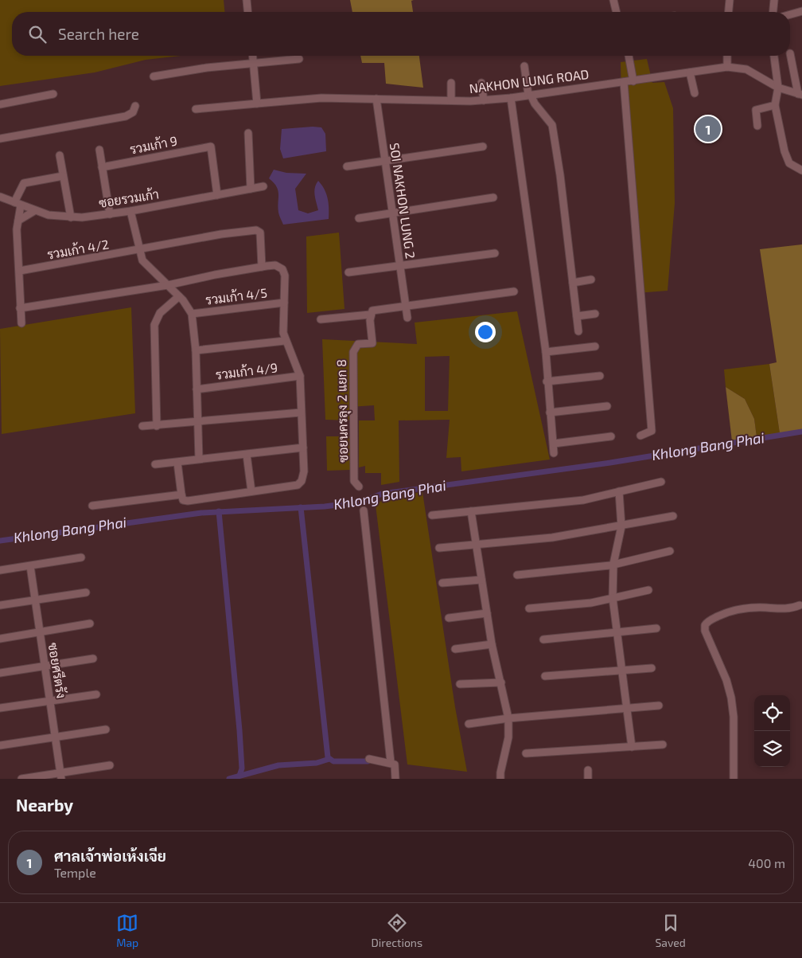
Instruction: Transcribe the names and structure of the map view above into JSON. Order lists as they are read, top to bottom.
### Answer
{
  "streets": {
    "street": [
      "NAKHON LUNG ROAD",
      "รวมเก้า 9",
      "ซอยรวมเก้า",
      "SOI NAKHON LUNG 2",
      "รวมเก้า 4/2",
      "รวมเก้า 4/5",
      "รวมเก้า 4/9",
      "ซอยนครลุง 2 แยก 8",
      "ซอยศรีตรัง"
    ]
  },
  "crossings": [
    ["NAKHON LUNG ROAD", "SOI NAKHON LUNG 2"]
  ],
  "water": ["Khlong Bang Phai"],
  "page": {
    "search": "Search here",
    "pins": "1",
    "heading": "Nearby",
    "list": [
      {
        "mark": "1",
        "name": "ศาลเจ้าพ่อเห้งเจีย",
        "note": "Temple",
        "value": "400 m"
      }
    ],
    "nav": ["Map", "Directions", "Saved"]
  }
}
